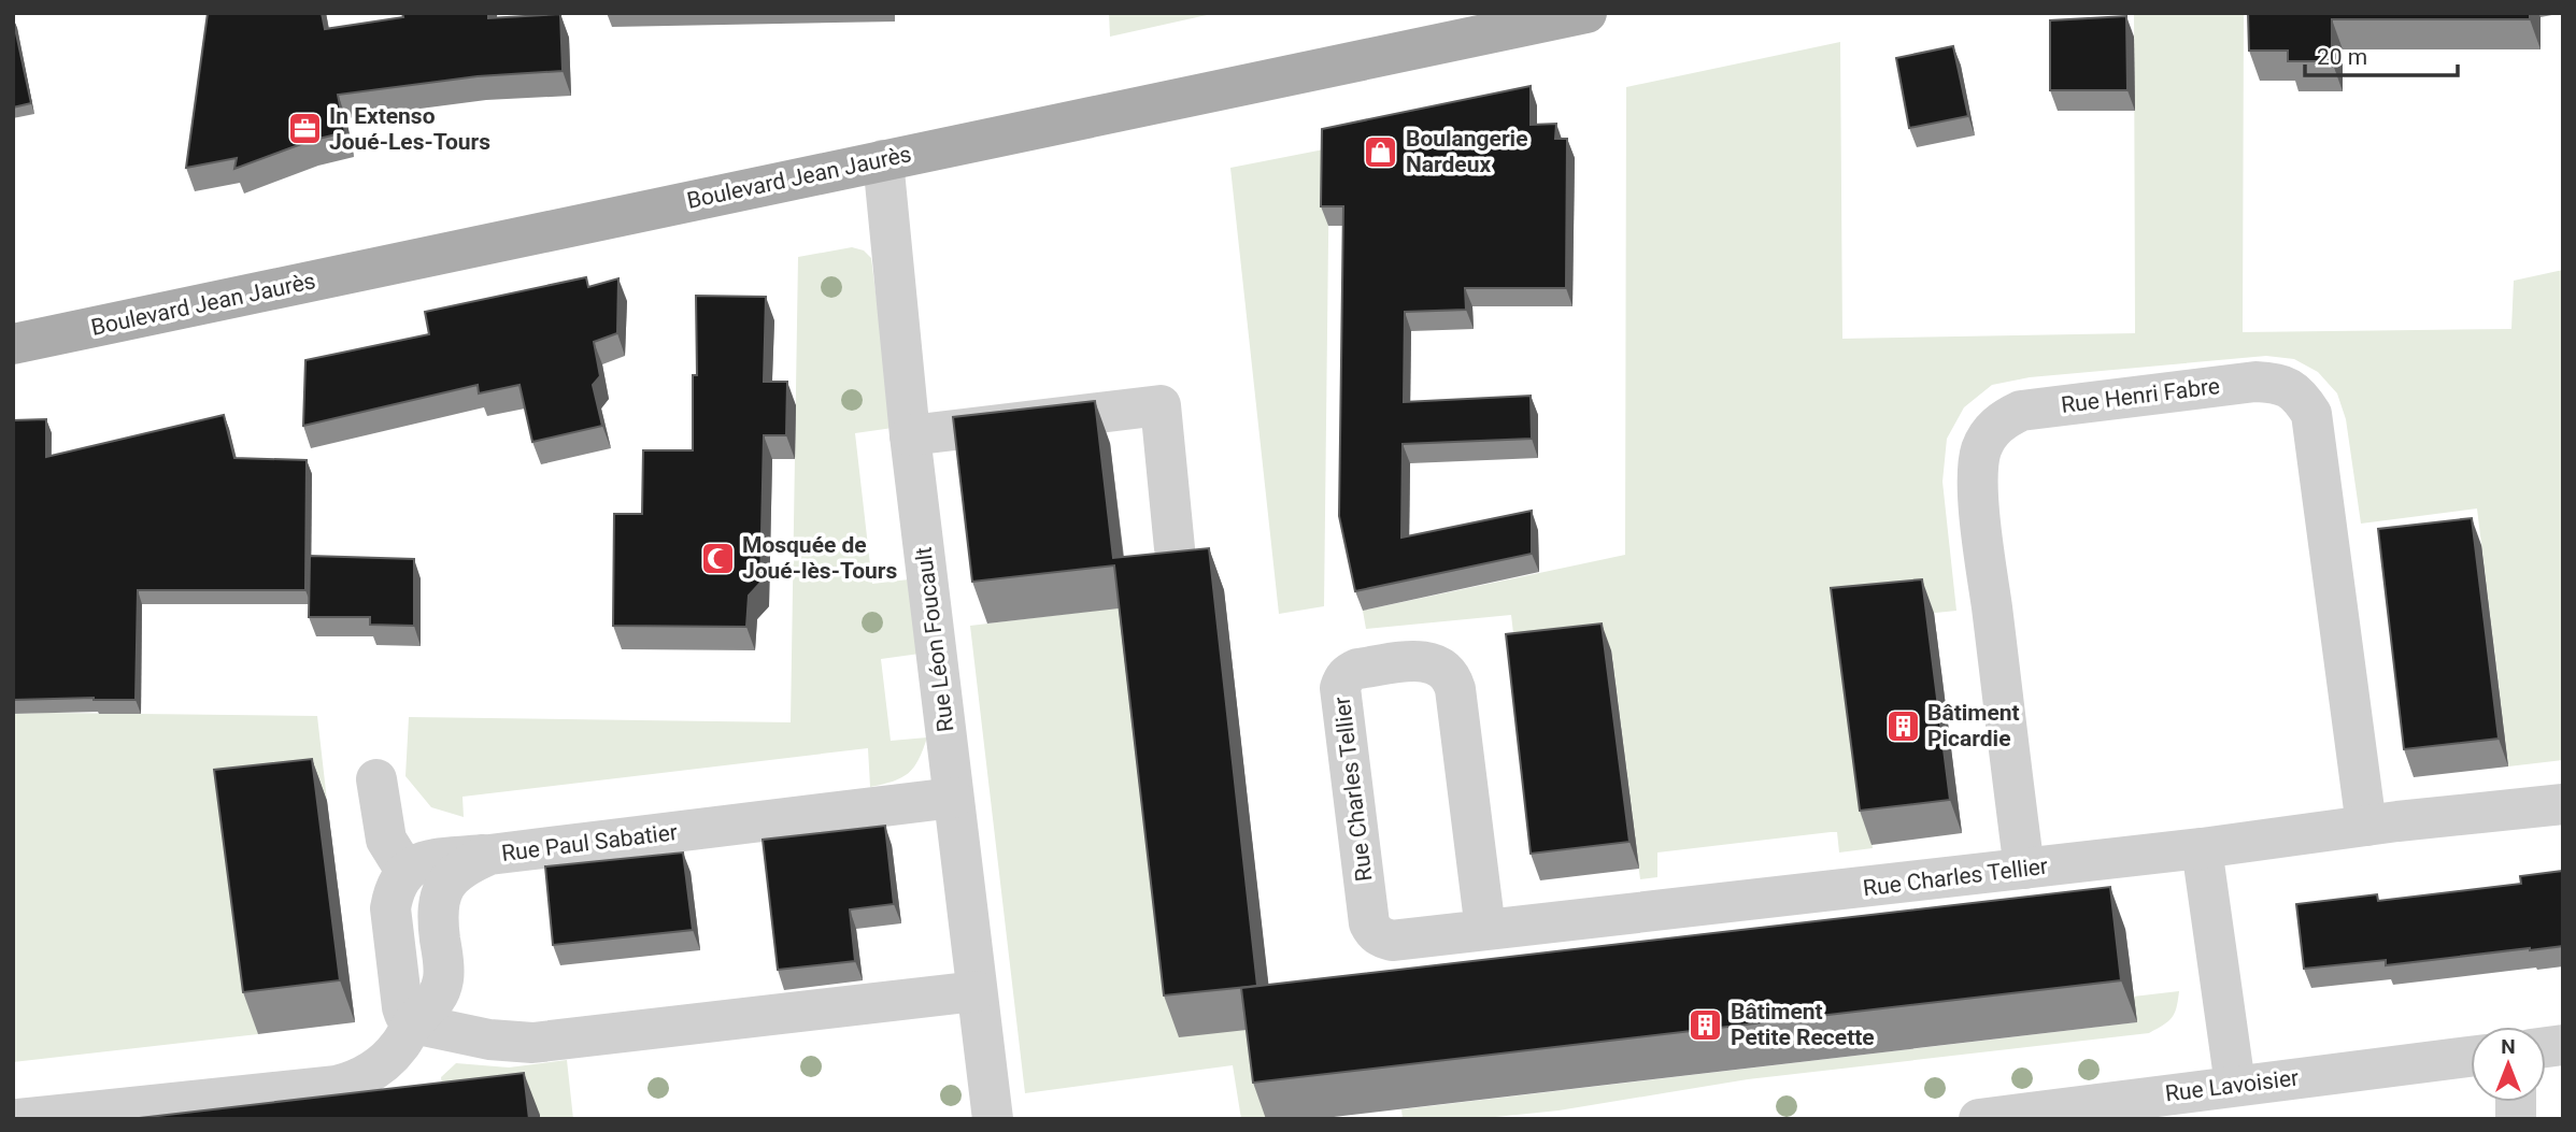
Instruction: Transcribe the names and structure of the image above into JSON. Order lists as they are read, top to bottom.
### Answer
{
  "streets": {
    "main road": ["Boulevard Jean Jaurès"],
    "street": [
      "Rue Henri Fabre",
      "Rue Léon Foucault",
      "Rue Charles Tellier",
      "Rue Paul Sabatier",
      "Rue Lavoisier"
    ]
  },
  "crossings": [
    ["Boulevard Jean Jaurès", "Rue Léon Foucault"],
    ["Rue Henri Fabre", "Rue Charles Tellier"],
    ["Rue Léon Foucault", "Rue Paul Sabatier"]
  ],
  "places": {
    "office": ["In Extenso Joué-Les-Tours"],
    "shop": ["Boulangerie Nardeux"],
    "mosque": ["Mosquée de Joué-lès-Tours"],
    "building": ["Bâtiment Picardie", "Bâtiment Petite Recette"]
  },
  "scale_bar": "20 m",
  "north": "top"
}
